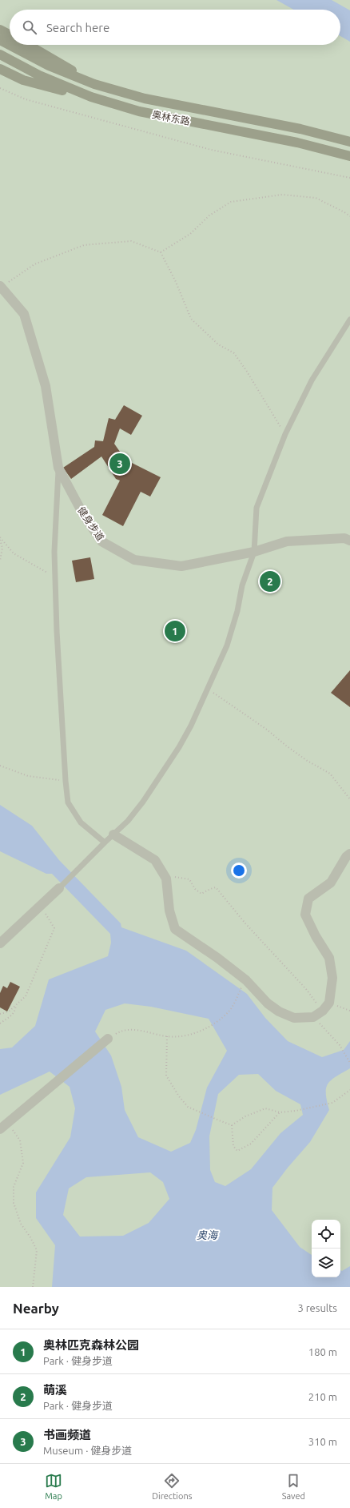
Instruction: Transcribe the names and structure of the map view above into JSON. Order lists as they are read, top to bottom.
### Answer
{
  "streets": {
    "main road": ["奥林东路"],
    "street": ["健身步道"]
  },
  "water": ["奥海"],
  "page": {
    "search": "Search here",
    "pins": ["3", "2", "1"],
    "heading": ["Nearby", "3 results"],
    "list": [
      {
        "mark": "1",
        "name": "奥林匹克森林公园",
        "note": "Park · 健身步道",
        "value": "180 m"
      },
      {
        "mark": "2",
        "name": "萌溪",
        "note": "Park · 健身步道",
        "value": "210 m"
      },
      {
        "mark": "3",
        "name": "书画频道",
        "note": "Museum · 健身步道",
        "value": "310 m"
      }
    ],
    "nav": ["Map", "Directions", "Saved"]
  }
}
